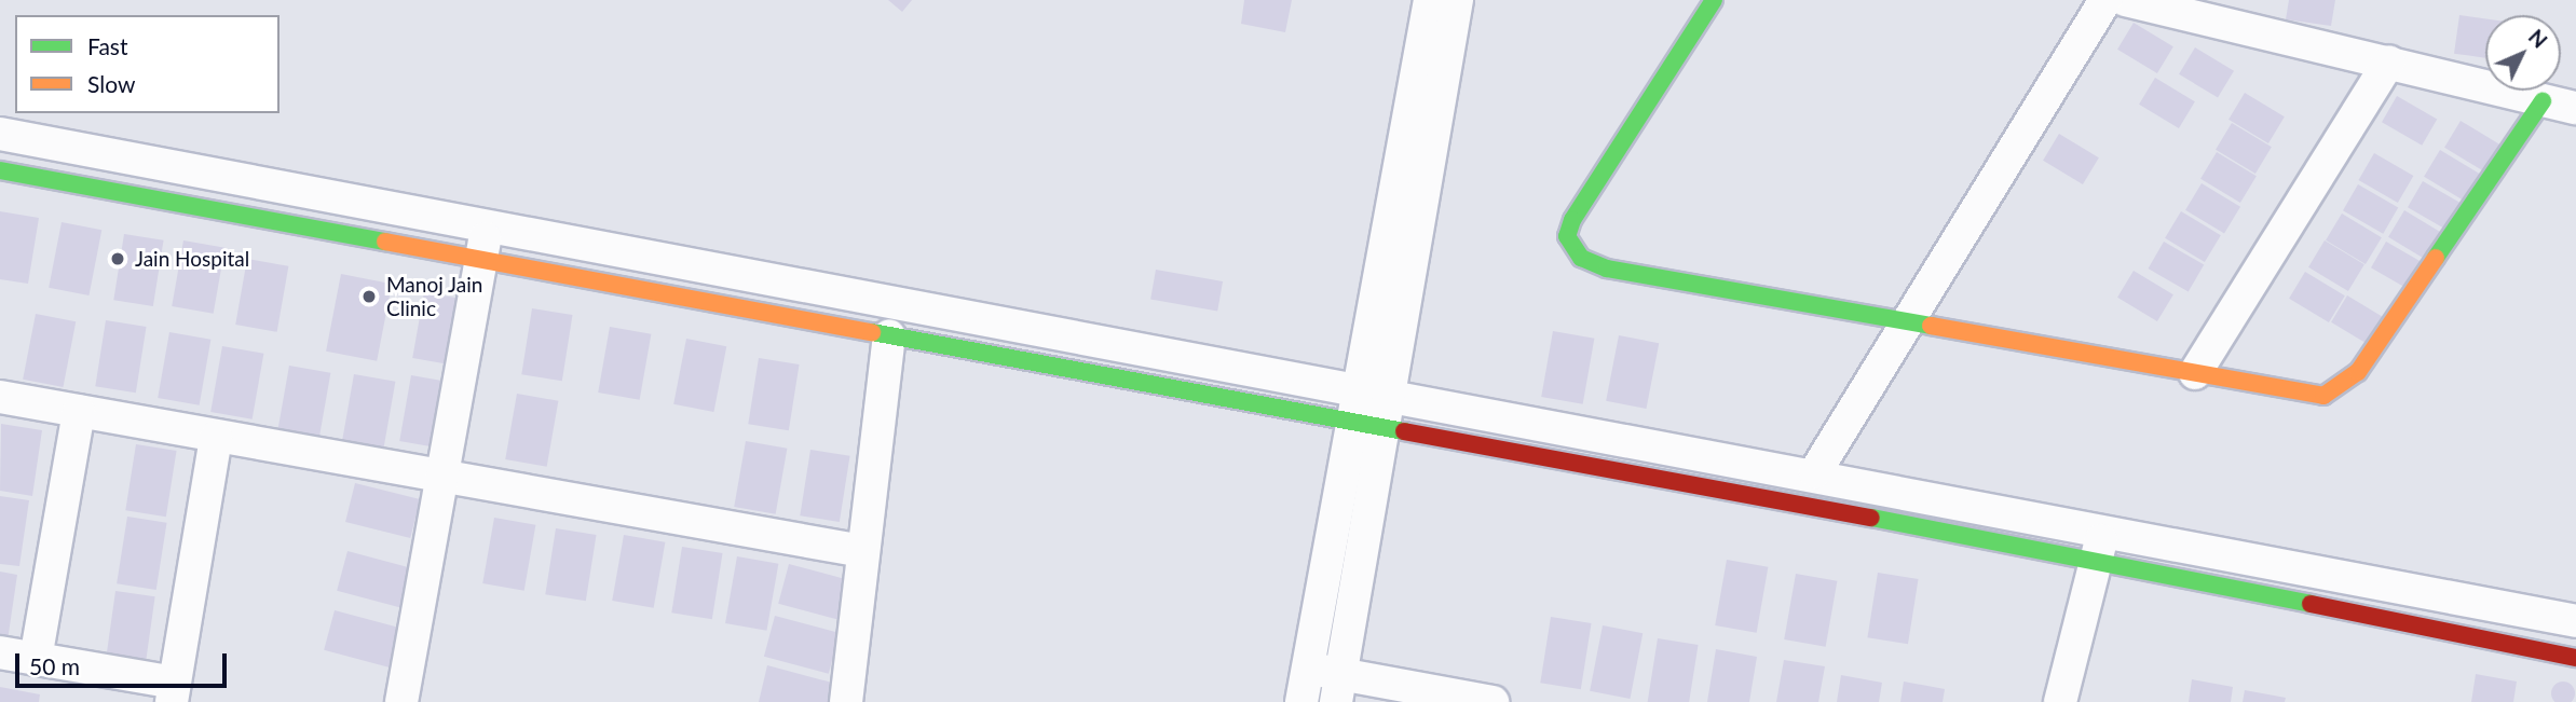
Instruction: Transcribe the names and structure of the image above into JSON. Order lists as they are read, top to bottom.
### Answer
{
  "places": ["Jain Hospital", "Manoj Jain Clinic"],
  "legend": ["Fast", "Slow"],
  "scale_bar": "50 m",
  "north": "top right"
}
